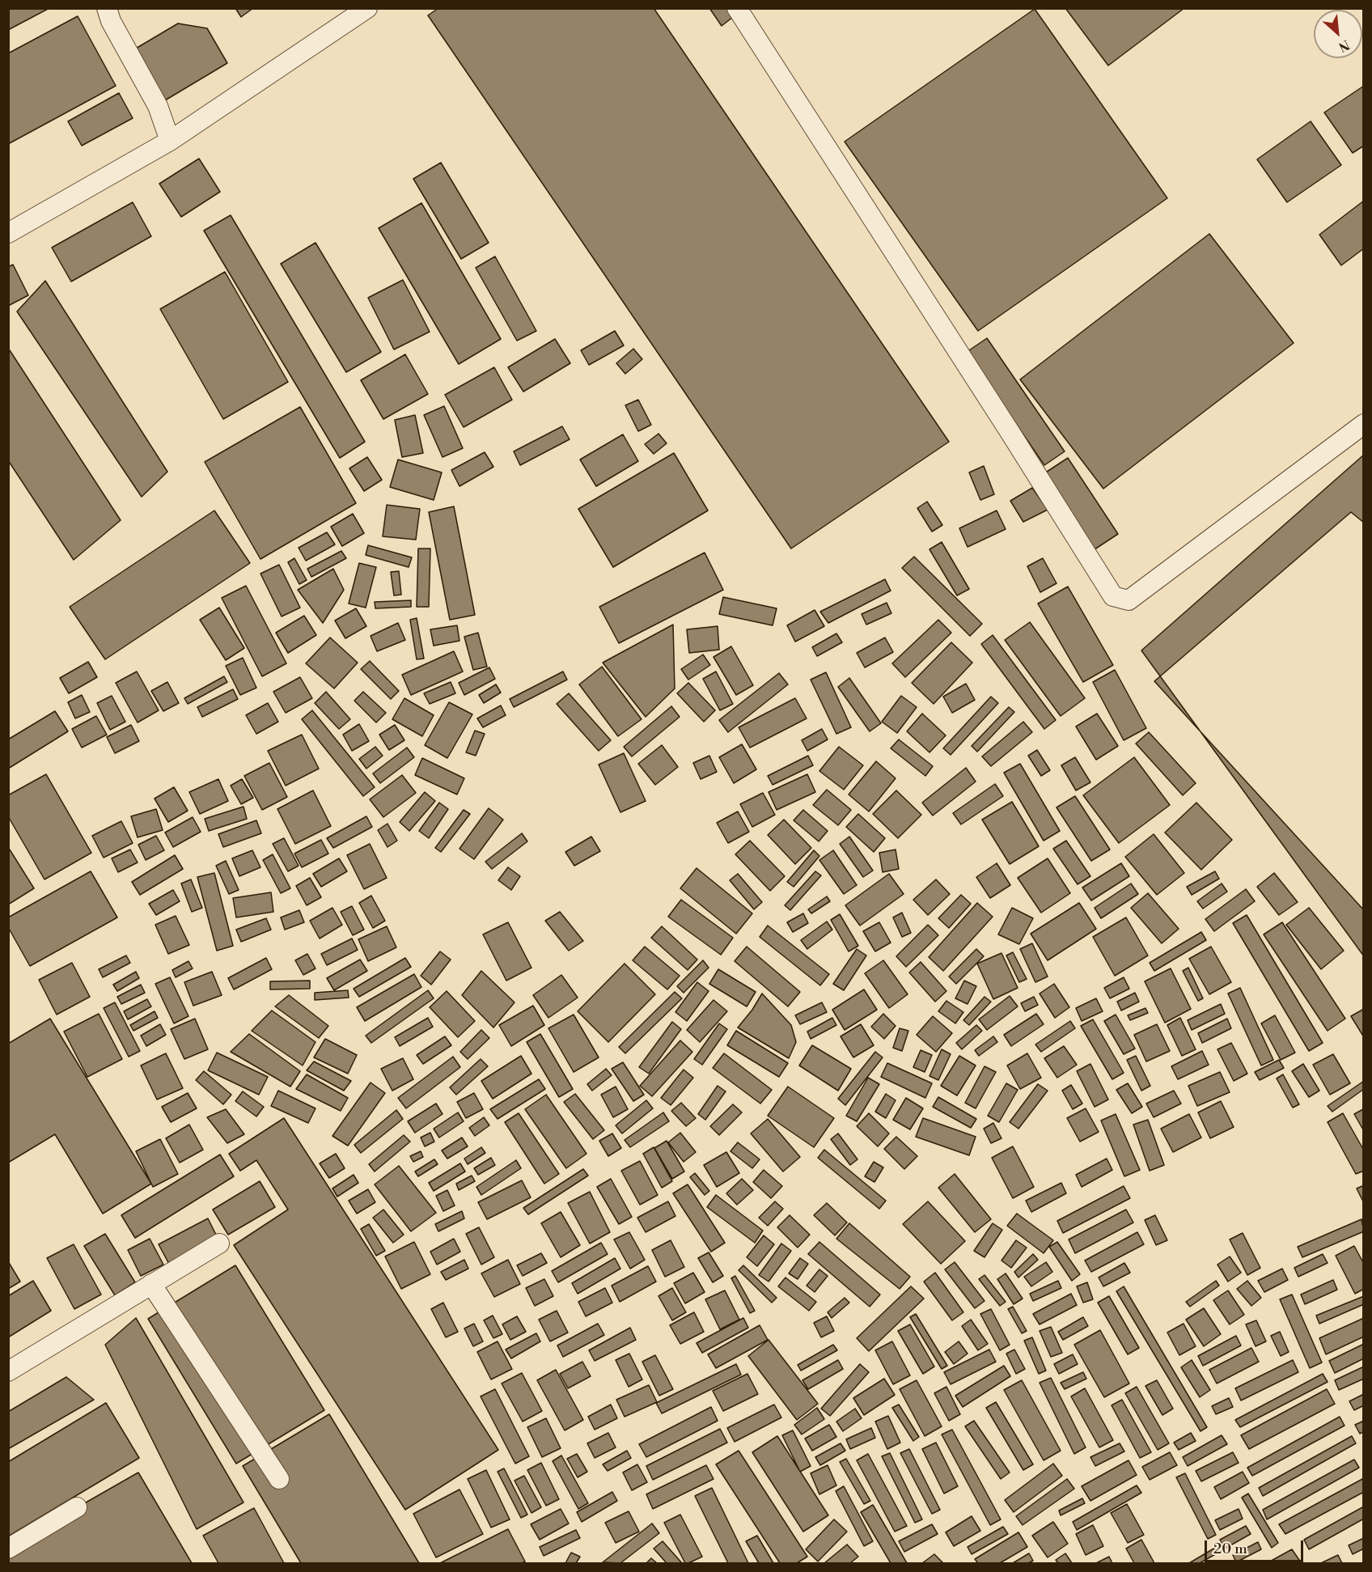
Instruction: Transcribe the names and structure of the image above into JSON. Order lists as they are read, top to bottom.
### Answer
{
  "scale_bar": "20 m",
  "north": "bottom right"
}
